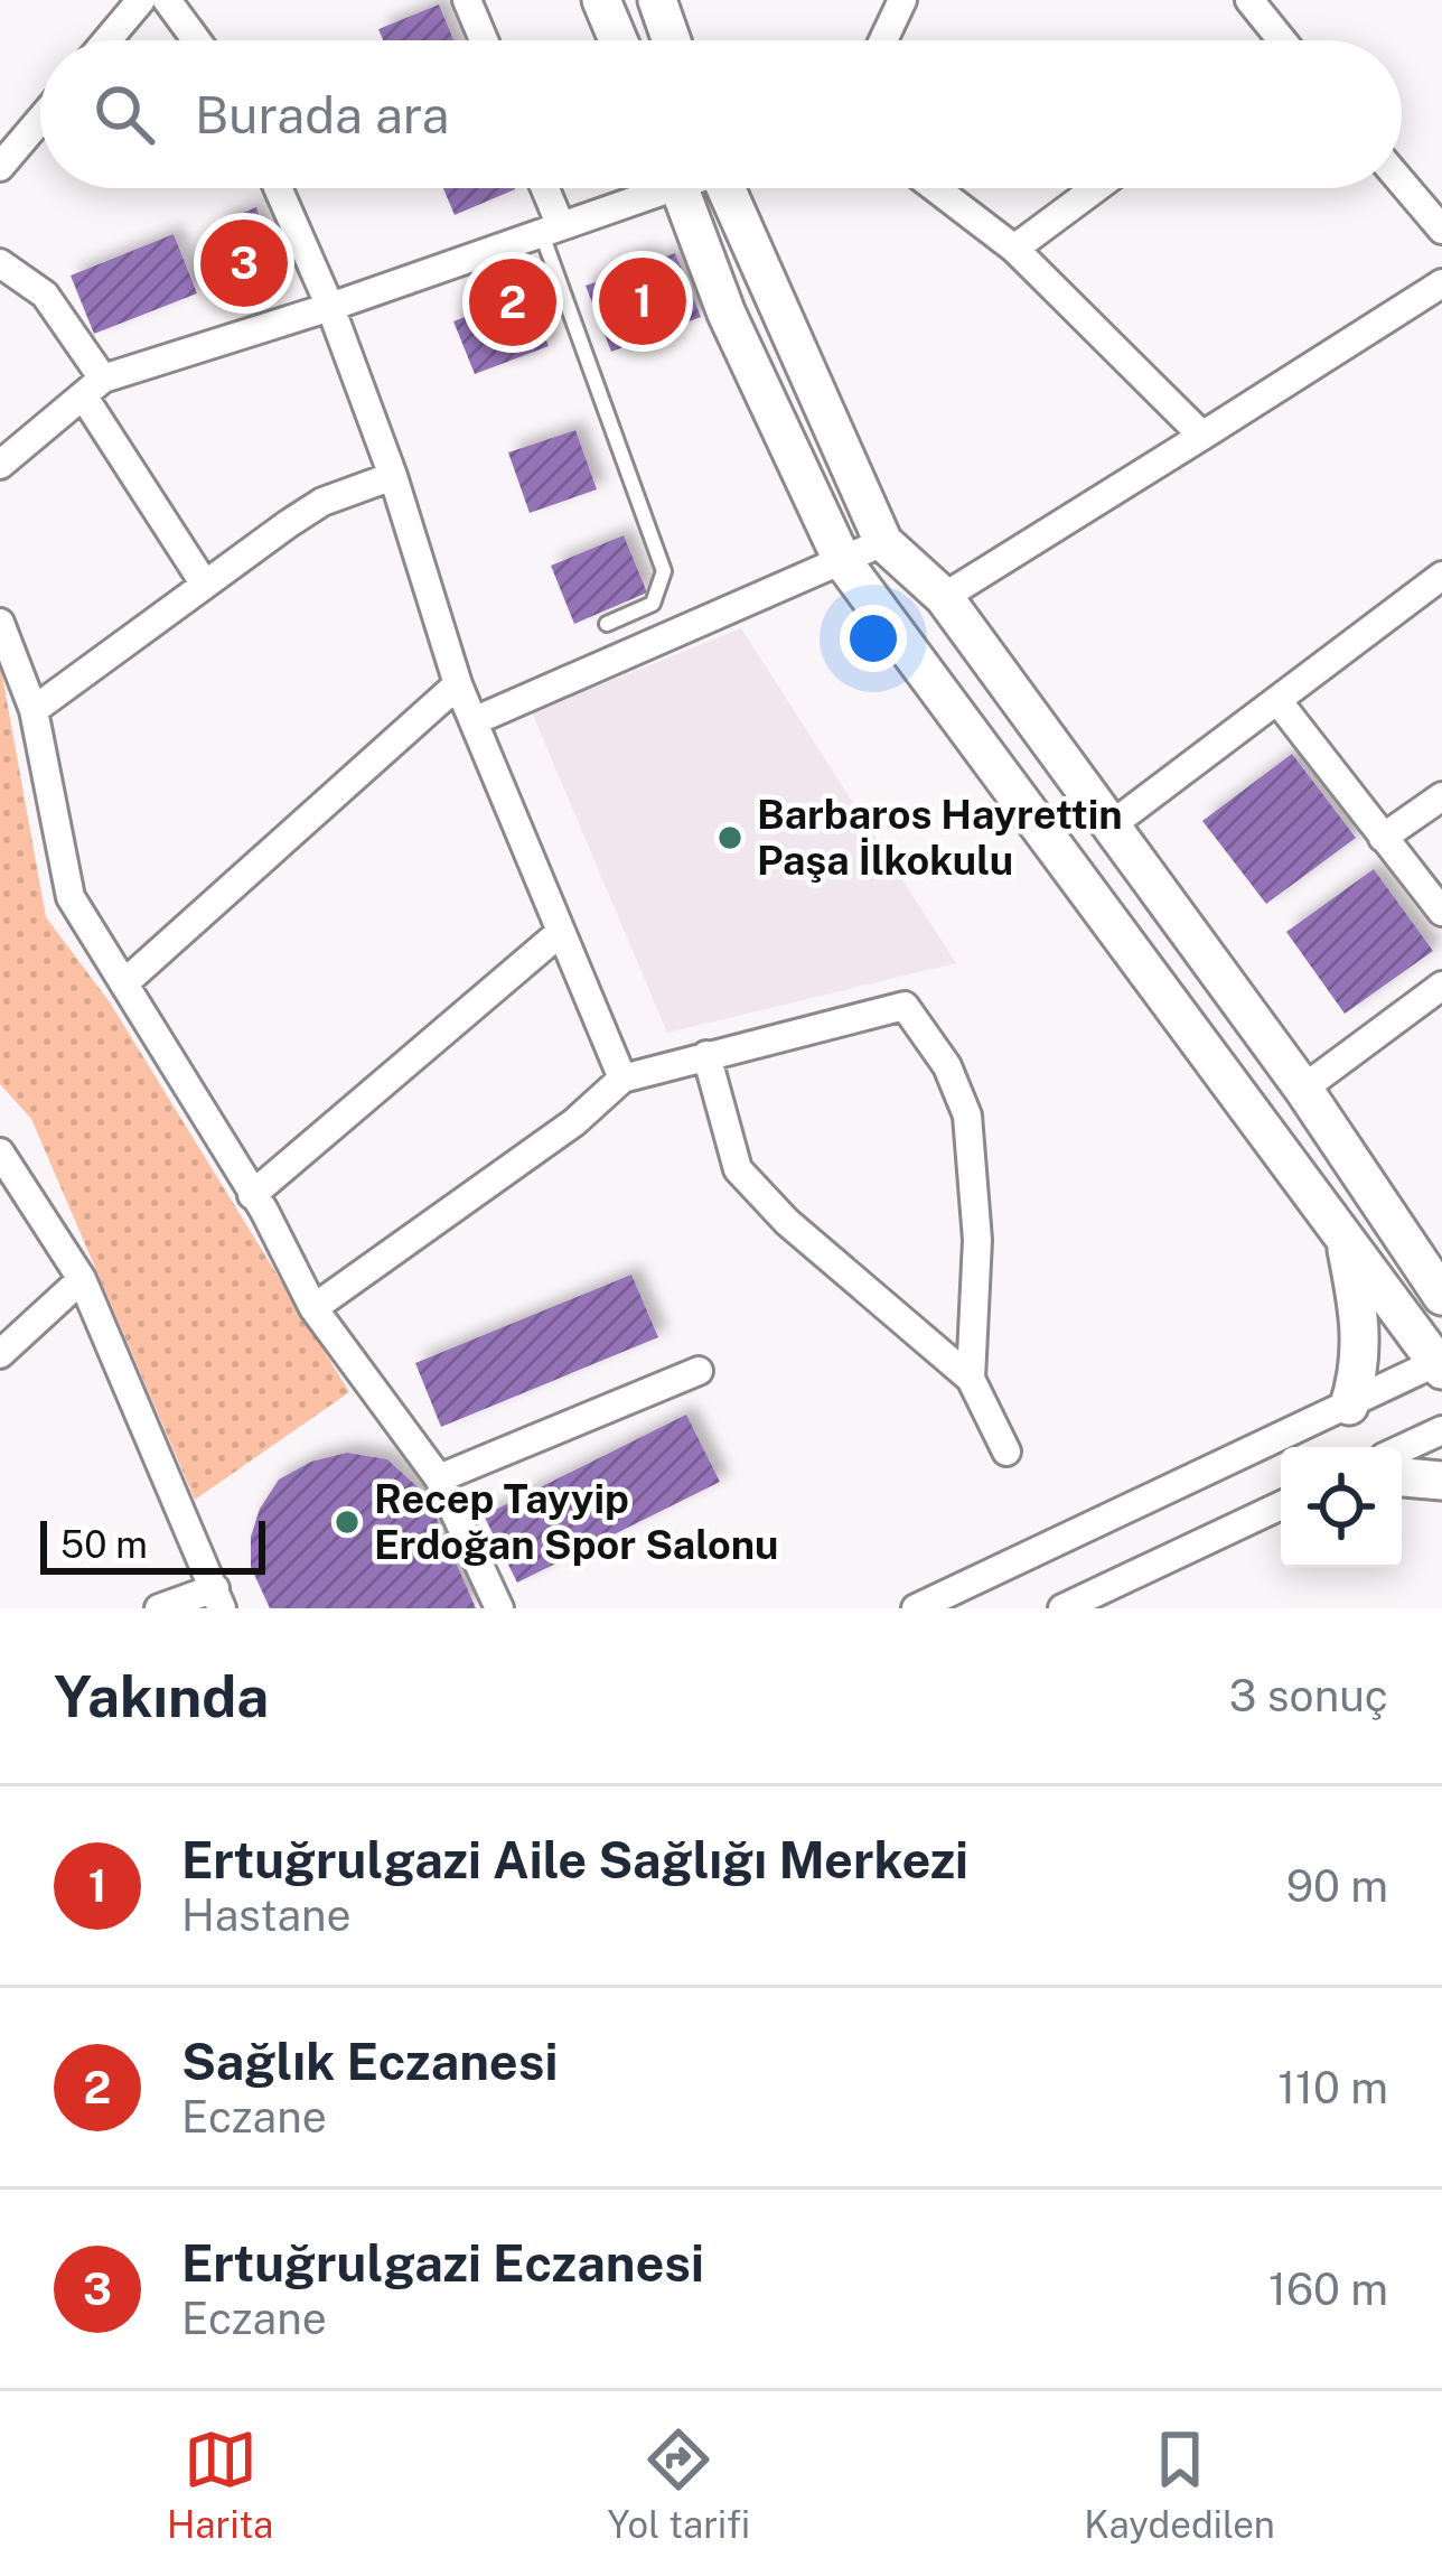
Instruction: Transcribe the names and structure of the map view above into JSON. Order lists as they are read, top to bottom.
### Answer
{
  "places": ["Barbaros Hayrettin Paşa İlkokulu", "Recep Tayyip Erdoğan Spor Salonu"],
  "scale_bar": "50 m",
  "page": {
    "search": "Burada ara",
    "pins": ["3", "1", "2"],
    "scale": "50 m",
    "heading": ["Yakında", "3 sonuç"],
    "list": [
      {
        "mark": "1",
        "name": "Ertuğrulgazi Aile Sağlığı Merkezi",
        "note": "Hastane",
        "value": "90 m"
      },
      {
        "mark": "2",
        "name": "Sağlık Eczanesi",
        "note": "Eczane",
        "value": "110 m"
      },
      {
        "mark": "3",
        "name": "Ertuğrulgazi Eczanesi",
        "note": "Eczane",
        "value": "160 m"
      }
    ],
    "nav": ["Harita", "Yol tarifi", "Kaydedilen"]
  }
}
